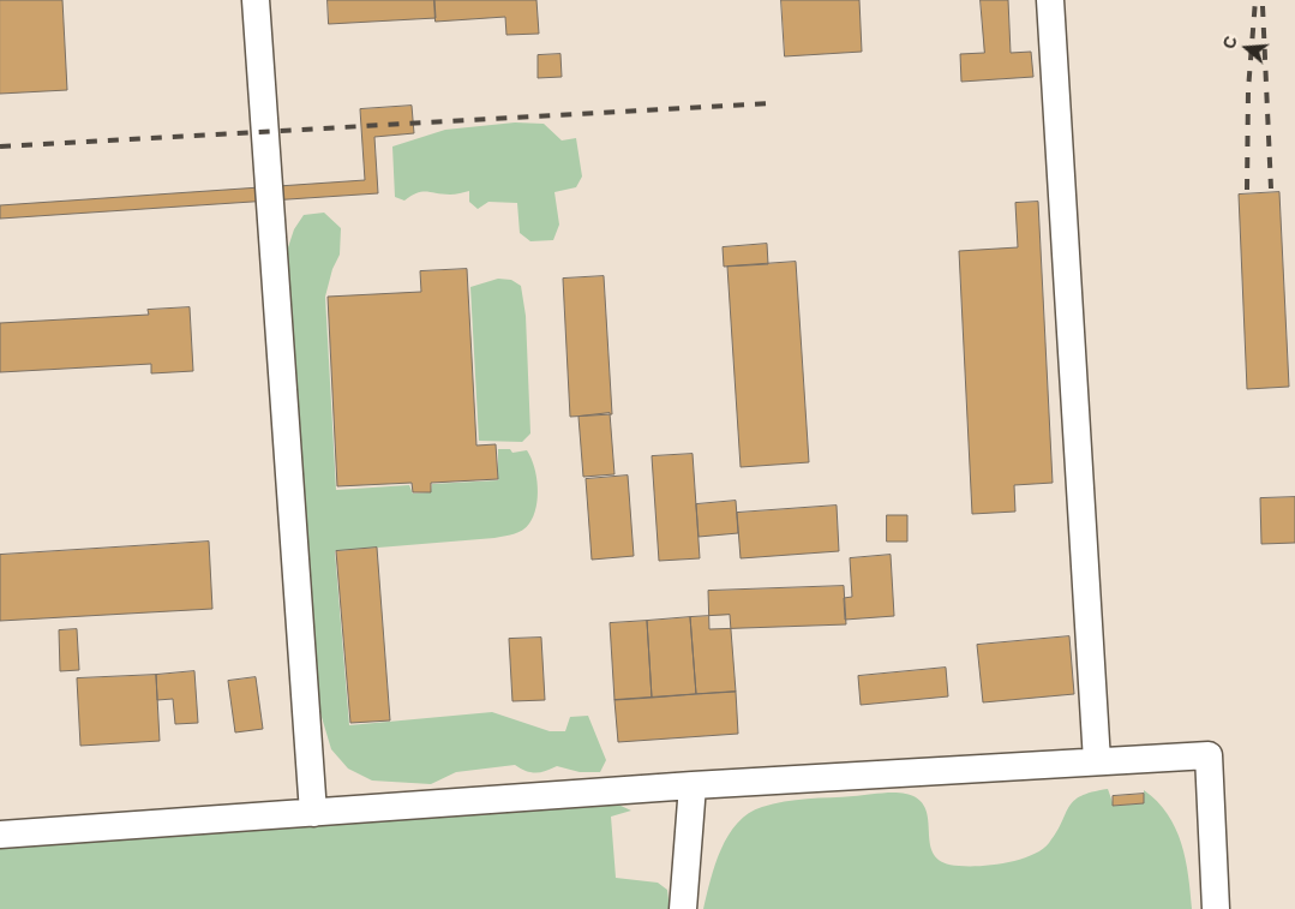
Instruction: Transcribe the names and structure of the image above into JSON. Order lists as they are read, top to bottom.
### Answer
{
  "north": "left"
}
